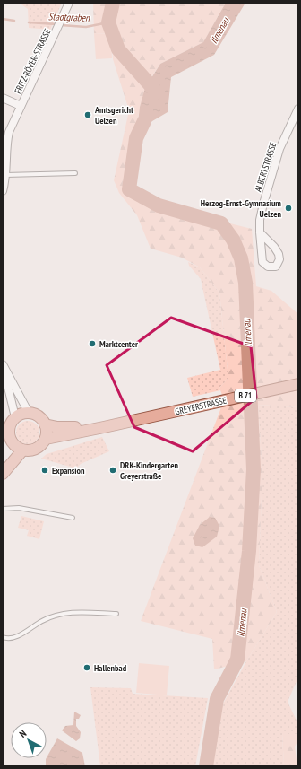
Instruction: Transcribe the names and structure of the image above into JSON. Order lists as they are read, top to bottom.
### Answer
{
  "streets": {
    "main road": ["B 71", "GREYERSTRASSE"],
    "street": ["FRITZ-RÖVER-STRASSE", "ALBERTSTRASSE"]
  },
  "water": ["Stadtgraben", "Ilmenau"],
  "places": [
    "Amtsgericht Uelzen",
    "Herzog-Ernst-Gymnasium Uelzen",
    "Marktcenter",
    "Expansion",
    "DRK-Kindergarten Greyerstraße",
    "Hallenbad"
  ],
  "north": "top left"
}
